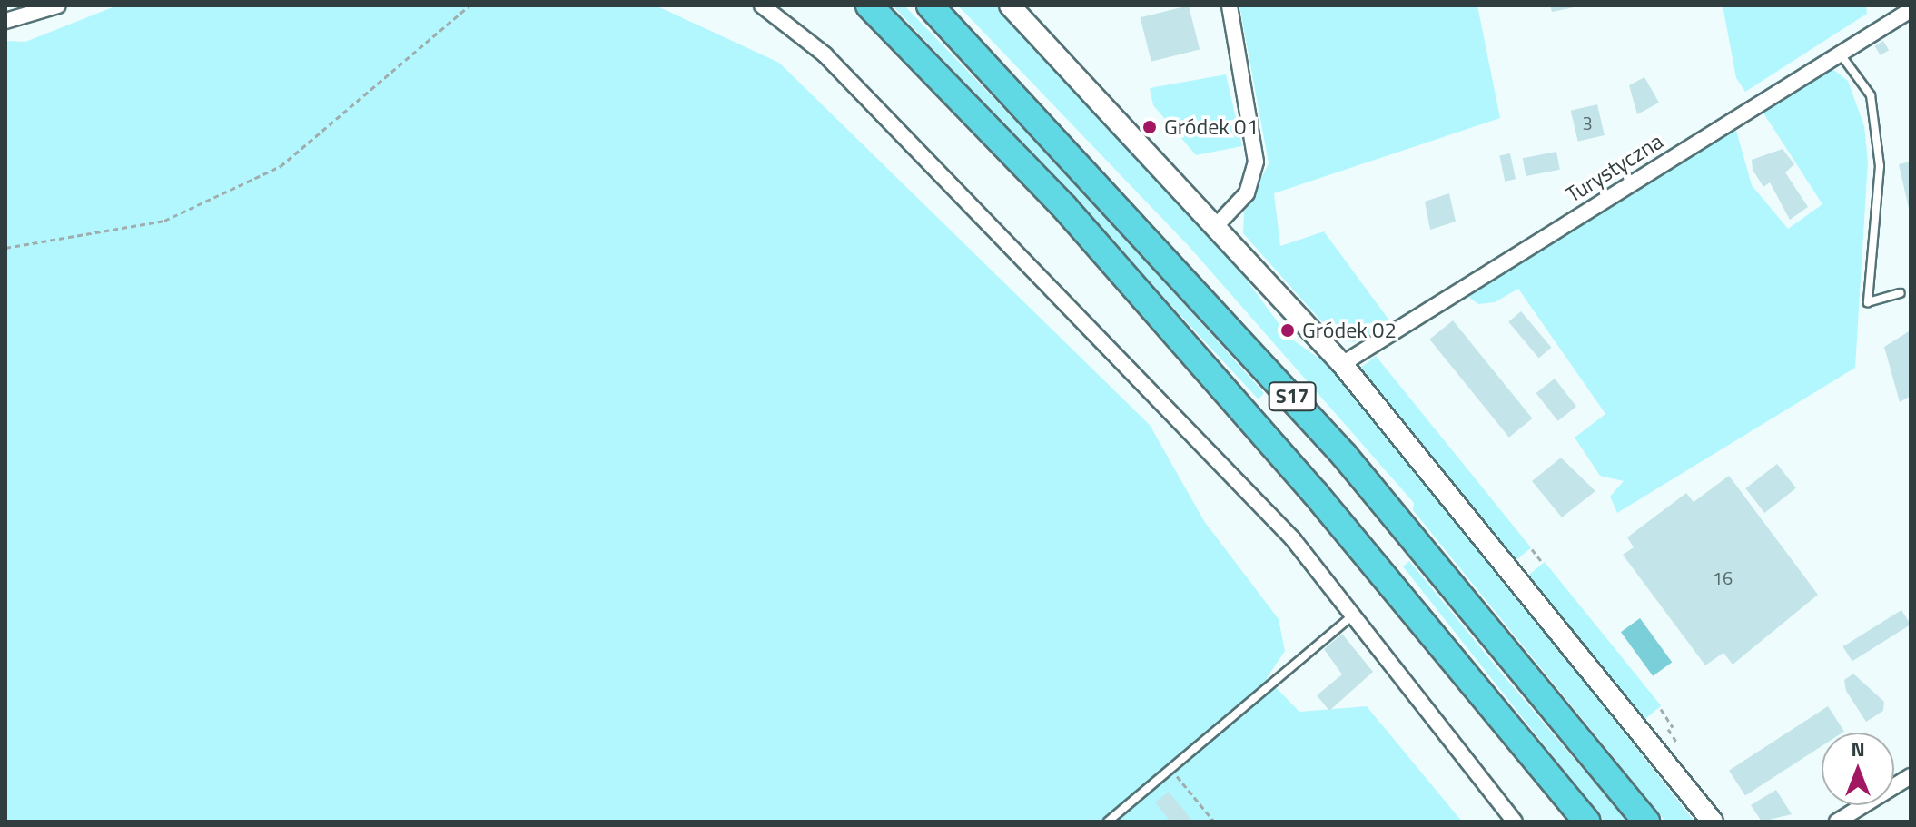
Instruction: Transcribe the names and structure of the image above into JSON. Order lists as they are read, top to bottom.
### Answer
{
  "streets": {
    "highway": ["S17"],
    "street": ["Turystyczna"]
  },
  "places": ["Gródek 01", "Gródek 02"],
  "house_numbers": ["3", "16"],
  "north": "top"
}
